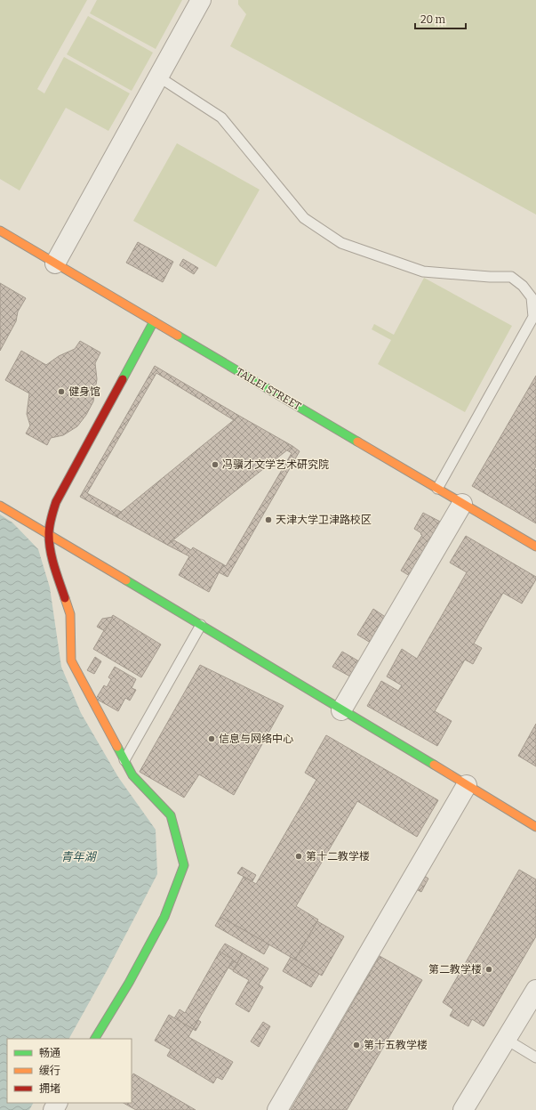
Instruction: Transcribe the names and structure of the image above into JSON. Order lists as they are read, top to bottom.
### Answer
{
  "streets": {
    "street": ["TAILEI STREET"]
  },
  "water": ["青年湖"],
  "places": [
    "健身馆",
    "冯骥才文学艺术研究院",
    "天津大学卫津路校区",
    "信息与网络中心",
    "第十二教学楼",
    "第二教学楼",
    "第十五教学楼"
  ],
  "legend": ["畅通", "缓行", "拥堵"],
  "scale_bar": "20 m"
}
